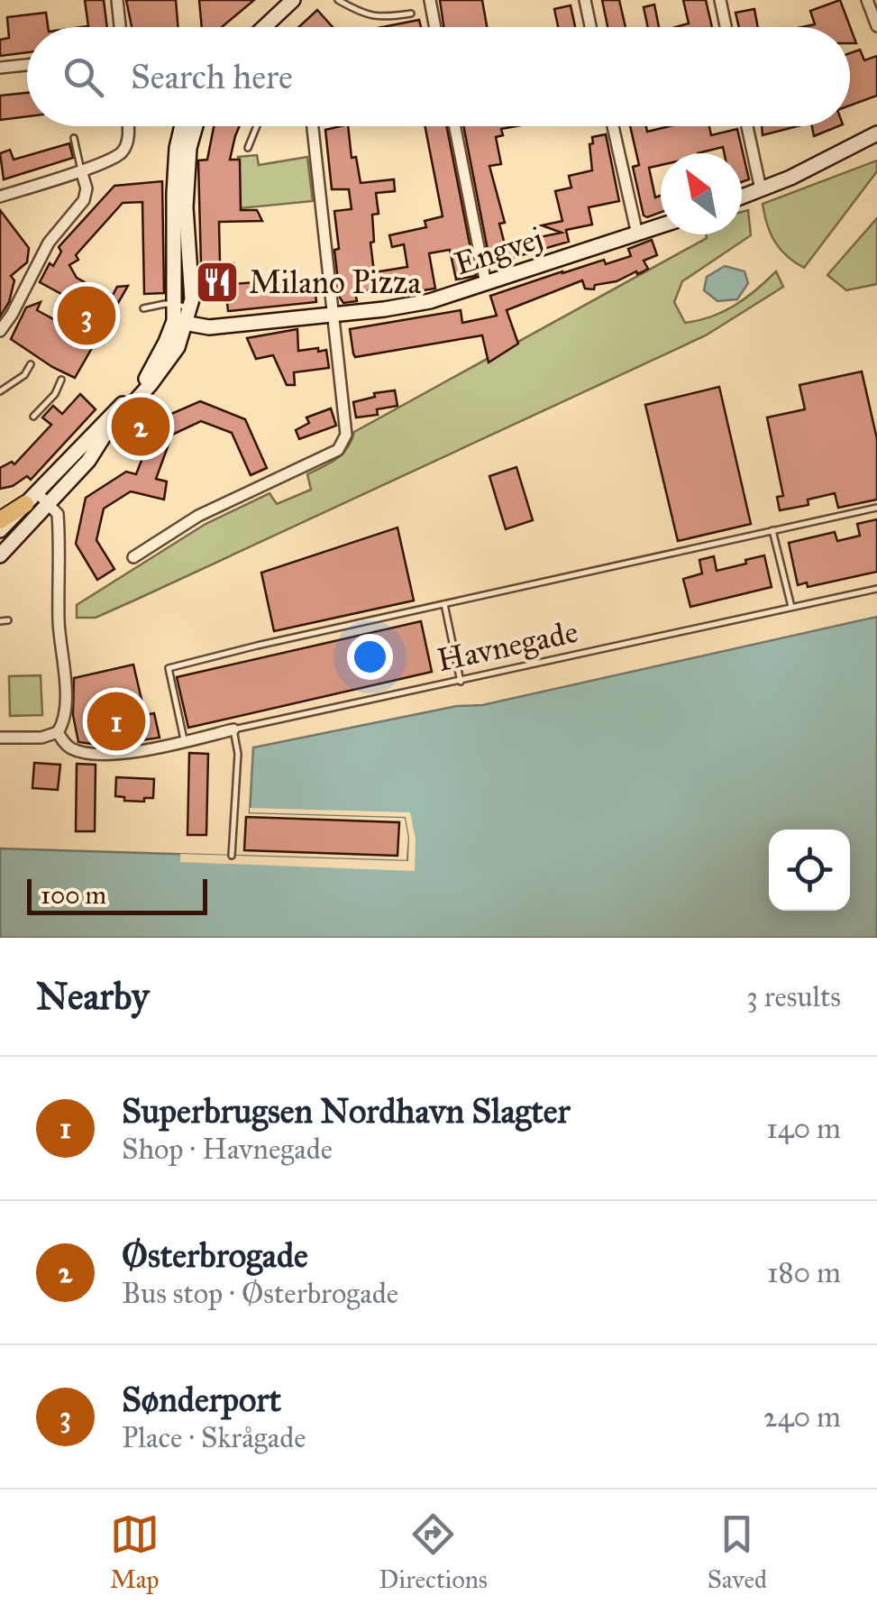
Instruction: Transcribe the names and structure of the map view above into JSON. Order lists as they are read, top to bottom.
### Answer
{
  "streets": {
    "main road": ["Engvej"],
    "street": ["Havnegade"]
  },
  "places": {
    "restaurant": ["Milano Pizza"]
  },
  "scale_bar": "100 m",
  "north": "top left",
  "page": {
    "search": "Search here",
    "pins": ["3", "2", "1"],
    "scale": "100 m",
    "heading": ["Nearby", "3 results"],
    "list": [
      {
        "mark": "1",
        "name": "Superbrugsen Nordhavn Slagter",
        "note": "Shop · Havnegade",
        "value": "140 m"
      },
      {
        "mark": "2",
        "name": "Østerbrogade",
        "note": "Bus stop · Østerbrogade",
        "value": "180 m"
      },
      {
        "mark": "3",
        "name": "Sønderport",
        "note": "Place · Skrågade",
        "value": "240 m"
      }
    ],
    "nav": ["Map", "Directions", "Saved"]
  }
}
